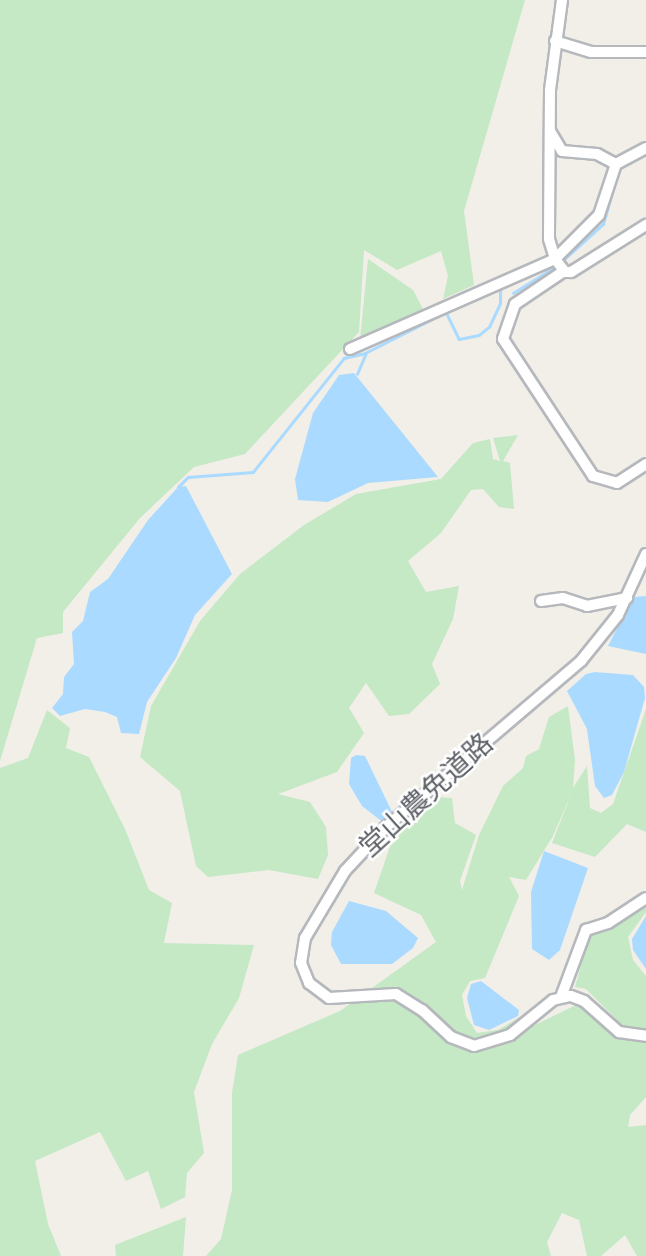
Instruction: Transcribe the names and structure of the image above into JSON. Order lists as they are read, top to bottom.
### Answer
{
  "streets": {
    "street": ["堂山農免道路"]
  }
}
